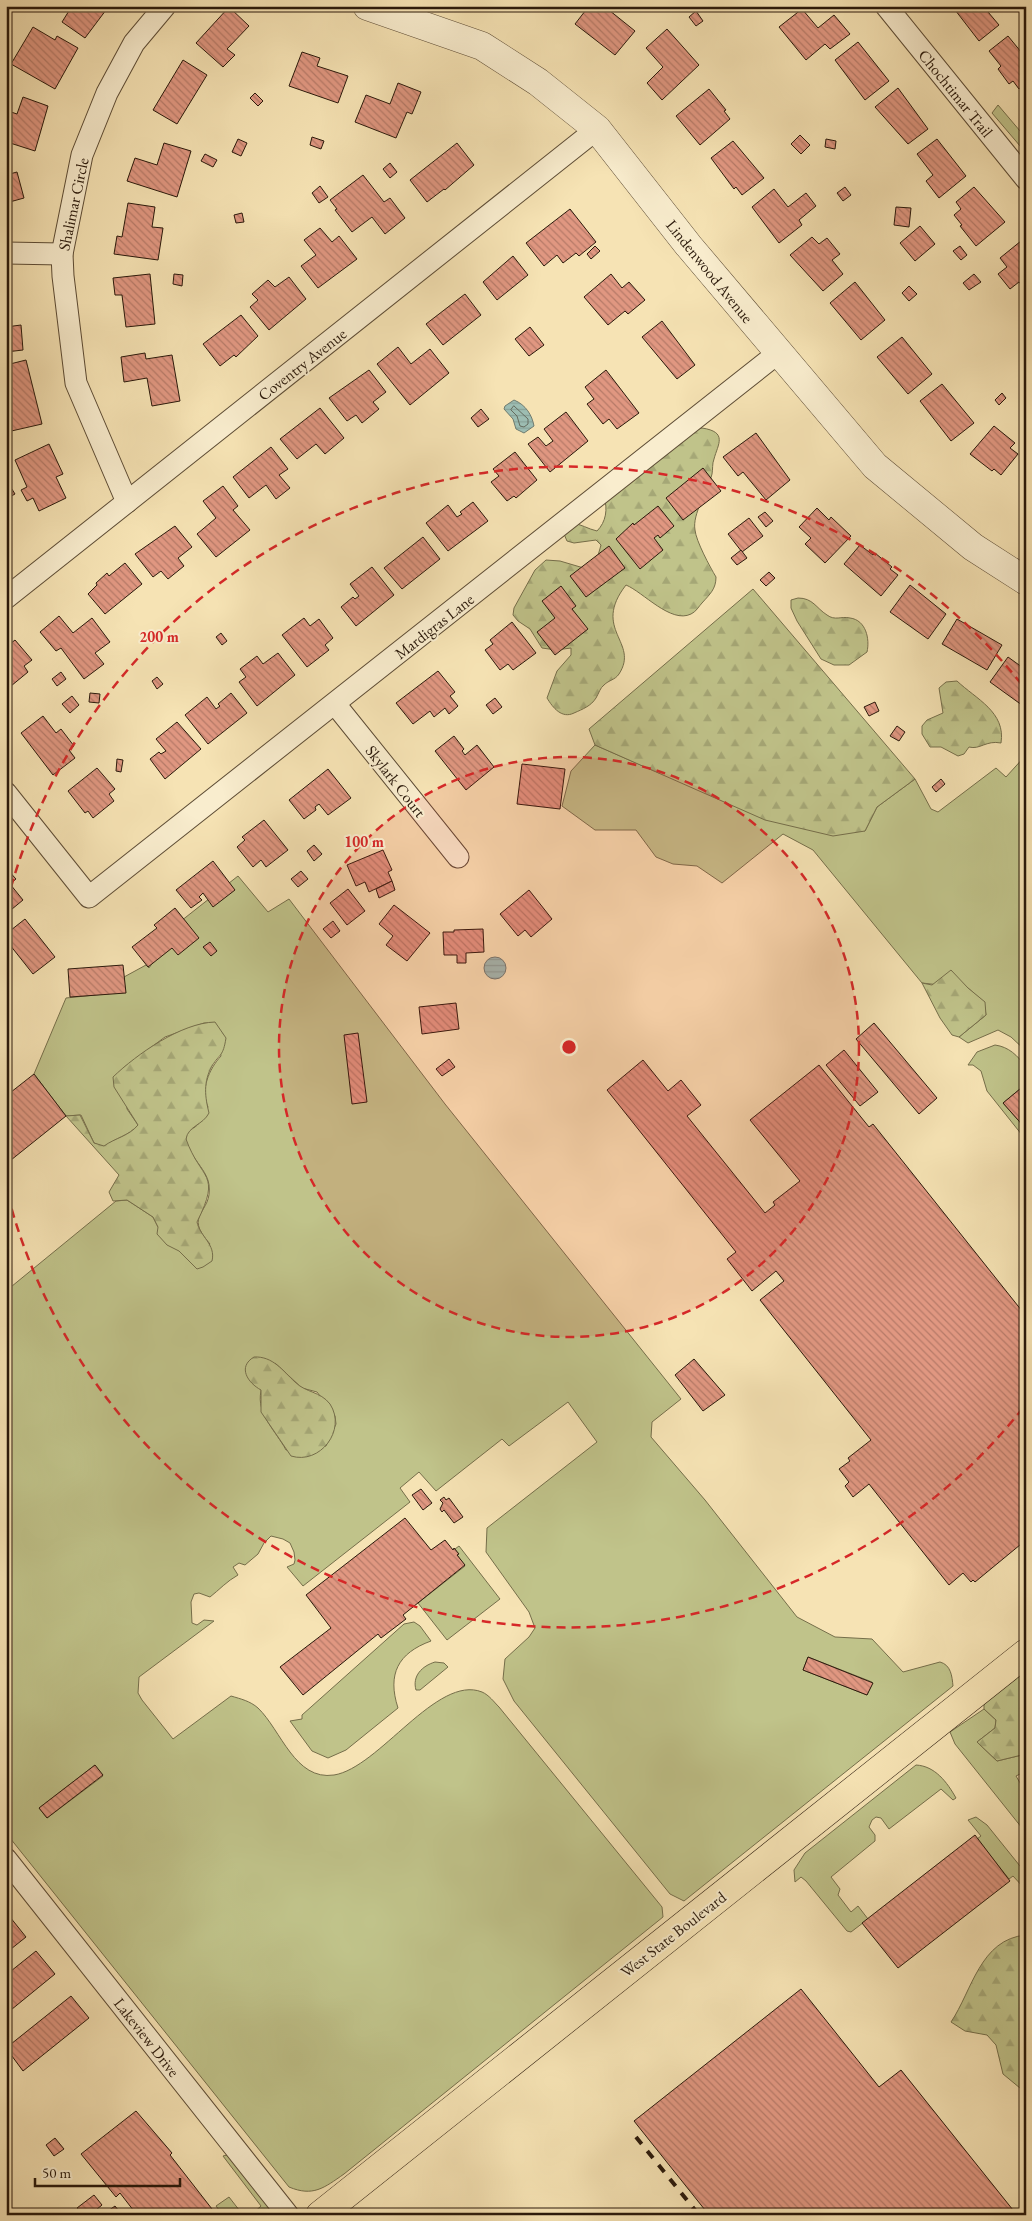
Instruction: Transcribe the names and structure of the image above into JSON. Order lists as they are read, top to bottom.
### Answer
{
  "streets": {
    "main road": ["West State Boulevard"],
    "street": [
      "Chochtimar Trail",
      "Shalimar Circle",
      "Lindenwood Avenue",
      "Coventry Avenue",
      "Mardigras Lane",
      "Skylark Court",
      "Lakeview Drive"
    ]
  },
  "crossings": [
    ["Shalimar Circle", "Coventry Avenue"],
    ["Lindenwood Avenue", "Coventry Avenue"],
    ["Lindenwood Avenue", "Mardigras Lane"],
    ["Mardigras Lane", "Skylark Court"]
  ],
  "scale_bar": "50 m",
  "rings": ["200 m", "100 m"]
}
